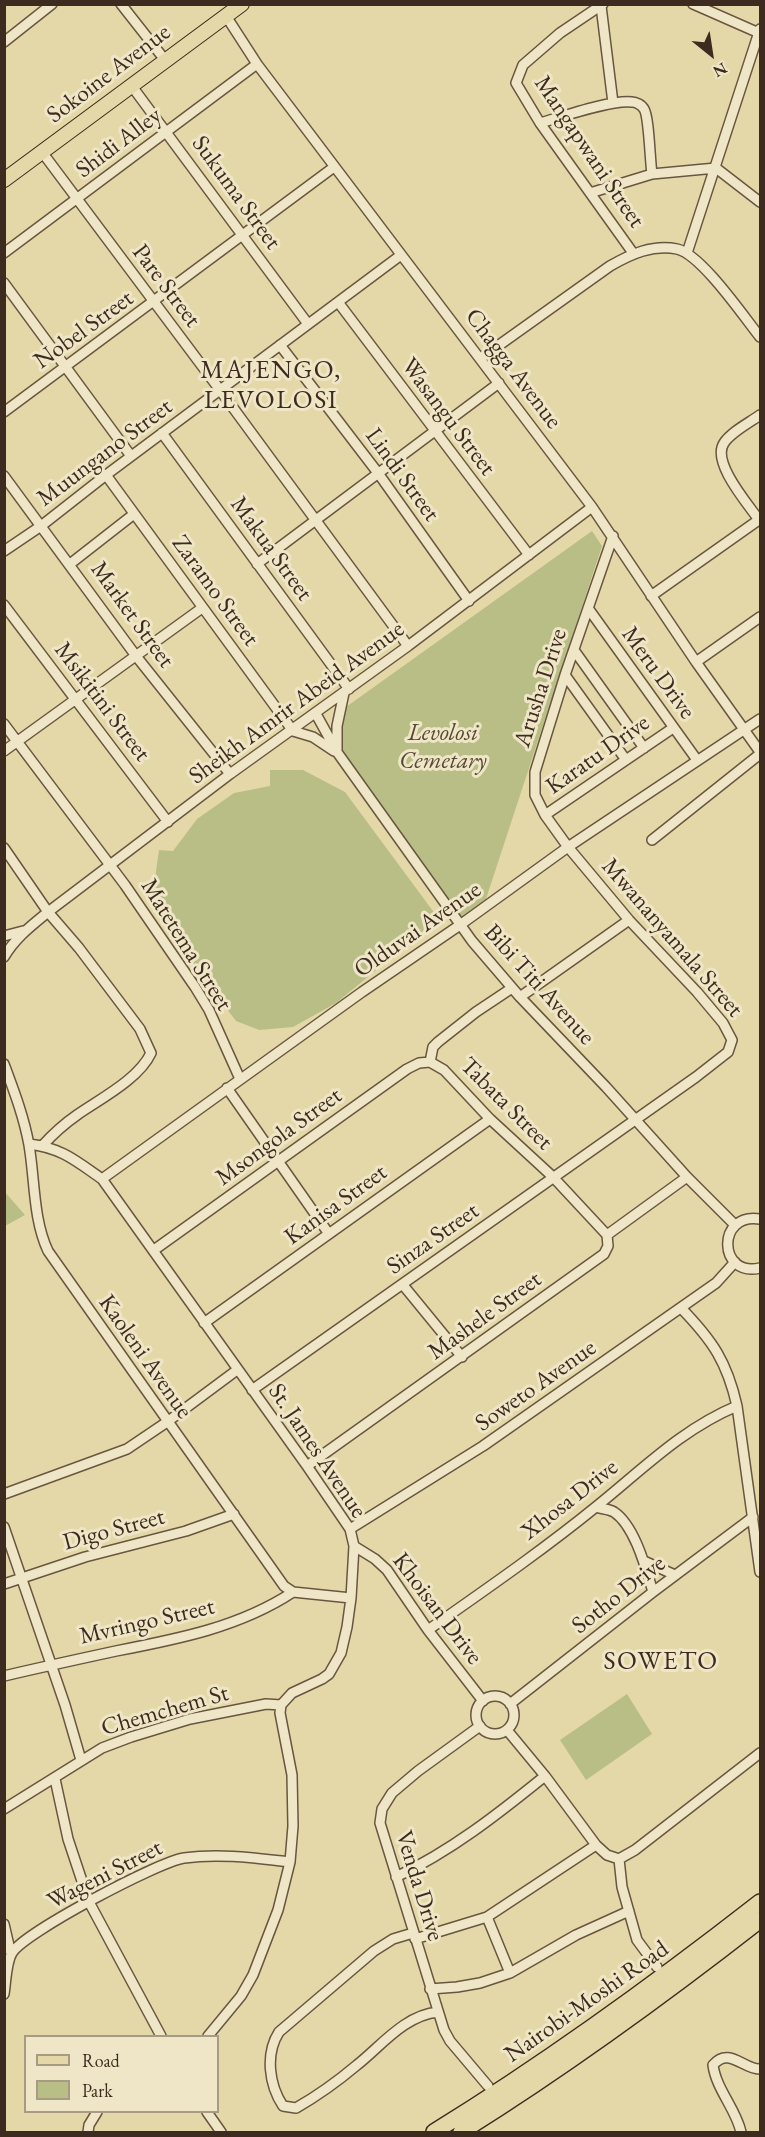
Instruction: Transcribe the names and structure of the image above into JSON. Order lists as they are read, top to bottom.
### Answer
{
  "streets": {
    "highway": ["Nairobi-Moshi Road"],
    "main road": ["Sokoine Avenue"],
    "street": [
      "Shidi Alley",
      "Mangapwani Street",
      "Sukuma Street",
      "Pare Street",
      "Nobel Street",
      "Chagga Avenue",
      "Wasangu Street",
      "Muungano Street",
      "Lindi Street",
      "Makua Street",
      "Zaramo Street",
      "Market Street",
      "Meru Drive",
      "Arusha Drive",
      "Msikitini Street",
      "Sheikh Amrir Abeid Avenue",
      "Karatu Drive",
      "Olduvai Avenue",
      "Mwananyamala Street",
      "Matetema Street",
      "Bibi Titi Avenue",
      "Tabata Street",
      "Msongola Street",
      "Kanisa Street",
      "Sinza Street",
      "Mashele Street",
      "Kaoleni Avenue",
      "Soweto Avenue",
      "St. James Avenue",
      "Xhosa Drive",
      "Digo Street",
      "Sotho Drive",
      "Khoisan Drive",
      "Mvringo Street",
      "Chemchem St",
      "Wageni Street",
      "Venda Drive"
    ]
  },
  "crossings": [
    ["Sokoine Avenue", "Sukuma Street"],
    ["Sokoine Avenue", "Pare Street"],
    ["Sokoine Avenue", "Chagga Avenue"],
    ["Shidi Alley", "Sukuma Street"],
    ["Shidi Alley", "Pare Street"],
    ["Shidi Alley", "Chagga Avenue"],
    ["Sukuma Street", "Nobel Street"],
    ["Sukuma Street", "Muungano Street"],
    ["Pare Street", "Nobel Street"],
    ["Pare Street", "Muungano Street"],
    ["Pare Street", "Sheikh Amrir Abeid Avenue"],
    ["Nobel Street", "Chagga Avenue"],
    ["Chagga Avenue", "Muungano Street"],
    ["Chagga Avenue", "Arusha Drive"],
    ["Chagga Avenue", "Sheikh Amrir Abeid Avenue"],
    ["Chagga Avenue", "Olduvai Avenue"],
    ["Wasangu Street", "Muungano Street"],
    ["Wasangu Street", "Sheikh Amrir Abeid Avenue"],
    ["Muungano Street", "Lindi Street"],
    ["Muungano Street", "Makua Street"],
    ["Muungano Street", "Zaramo Street"],
    ["Muungano Street", "Market Street"],
    ["Lindi Street", "Sheikh Amrir Abeid Avenue"],
    ["Makua Street", "Sheikh Amrir Abeid Avenue"],
    ["Zaramo Street", "Sheikh Amrir Abeid Avenue"],
    ["Market Street", "Sheikh Amrir Abeid Avenue"],
    ["Meru Drive", "Arusha Drive"],
    ["Meru Drive", "Karatu Drive"],
    ["Meru Drive", "Olduvai Avenue"],
    ["Arusha Drive", "Karatu Drive"],
    ["Arusha Drive", "Olduvai Avenue"],
    ["Arusha Drive", "Mwananyamala Street"],
    ["Msikitini Street", "Sheikh Amrir Abeid Avenue"],
    ["Sheikh Amrir Abeid Avenue", "Matetema Street"],
    ["Sheikh Amrir Abeid Avenue", "Bibi Titi Avenue"],
    ["Olduvai Avenue", "Mwananyamala Street"],
    ["Olduvai Avenue", "Matetema Street"],
    ["Olduvai Avenue", "Bibi Titi Avenue"],
    ["Olduvai Avenue", "St. James Avenue"],
    ["Mwananyamala Street", "Bibi Titi Avenue"],
    ["Mwananyamala Street", "Sinza Street"],
    ["Bibi Titi Avenue", "Sinza Street"],
    ["Tabata Street", "Msongola Street"],
    ["Tabata Street", "Kanisa Street"],
    ["Tabata Street", "Sinza Street"],
    ["Msongola Street", "St. James Avenue"],
    ["Kanisa Street", "St. James Avenue"],
    ["Sinza Street", "St. James Avenue"],
    ["Mashele Street", "St. James Avenue"],
    ["Kaoleni Avenue", "St. James Avenue"],
    ["Kaoleni Avenue", "Digo Street"],
    ["Kaoleni Avenue", "Mvringo Street"],
    ["Soweto Avenue", "St. James Avenue"],
    ["St. James Avenue", "Khoisan Drive"],
    ["St. James Avenue", "Chemchem St"],
    ["Xhosa Drive", "Khoisan Drive"],
    ["Sotho Drive", "Khoisan Drive"],
    ["Sotho Drive", "Venda Drive"],
    ["Khoisan Drive", "Venda Drive"]
  ],
  "districts": ["MAJENGO, LEVOLOSI", "SOWETO"],
  "parks": ["Levolosi Cemetary"],
  "legend": ["Road", "Park"],
  "north": "bottom right"
}
